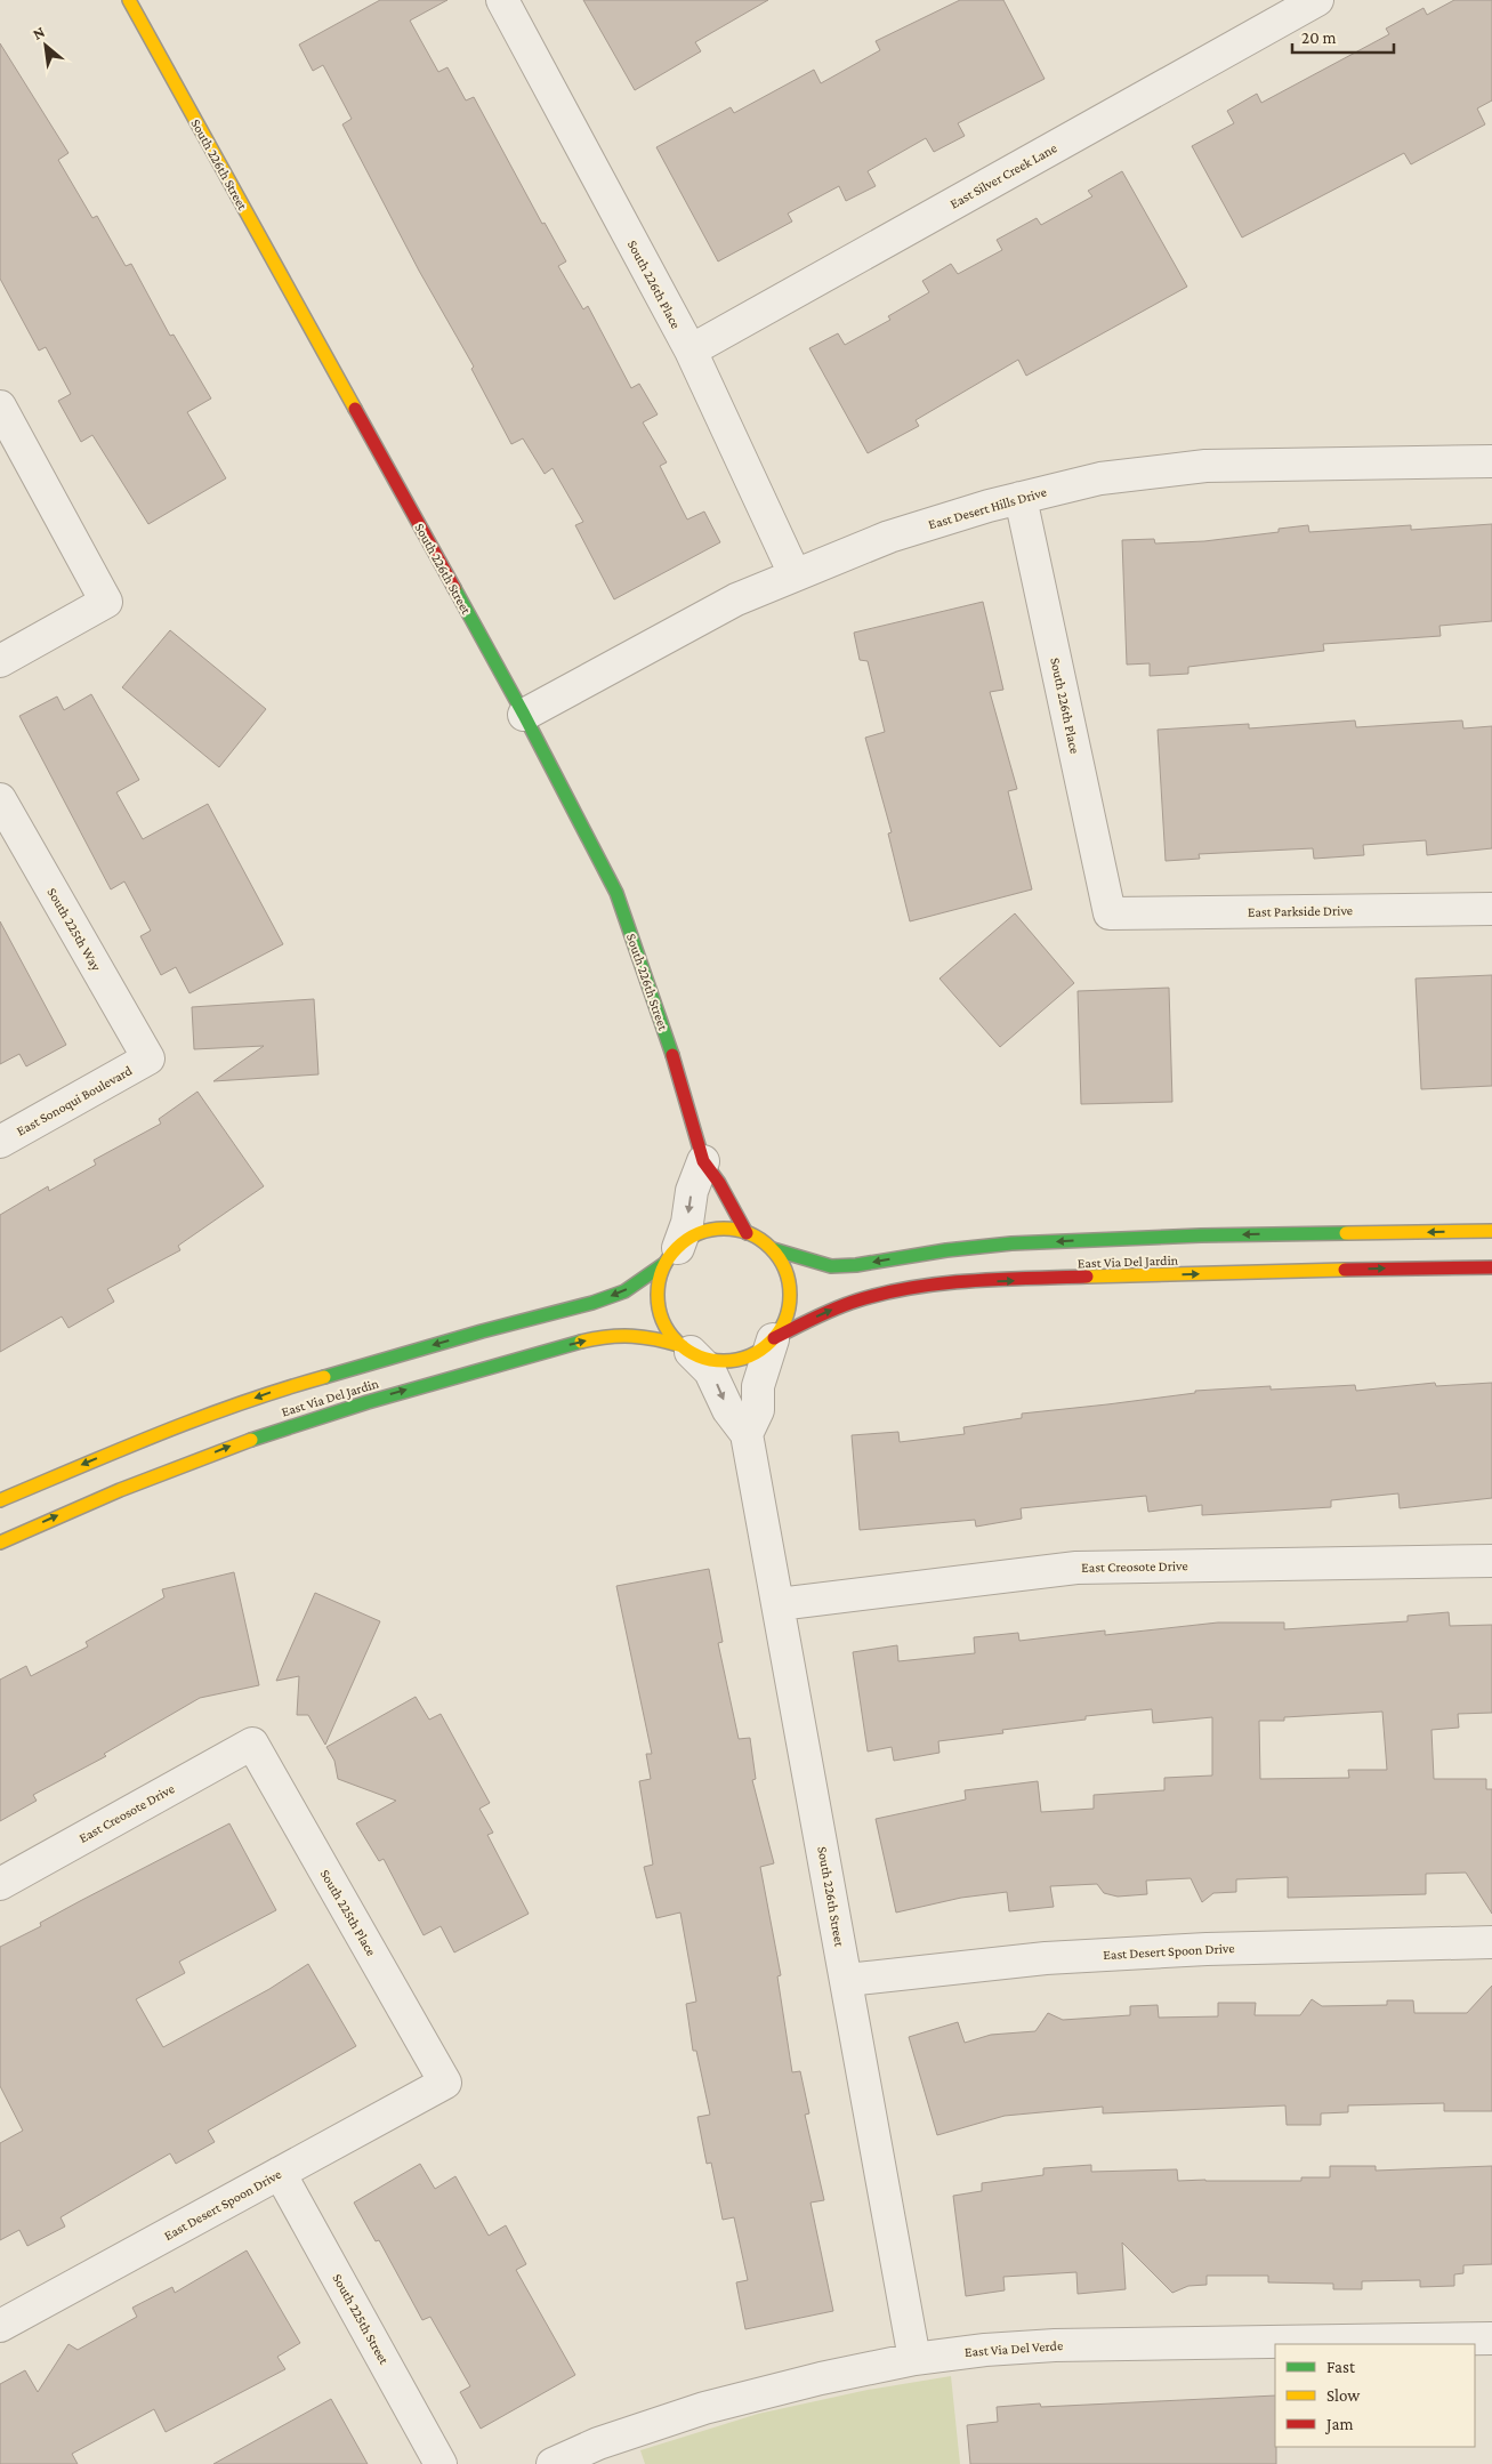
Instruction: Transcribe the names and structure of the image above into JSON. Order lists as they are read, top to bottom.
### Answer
{
  "streets": {
    "street": [
      "South 226th Street",
      "East Silver Creek Lane",
      "South 226th Place",
      "East Desert Hills Drive",
      "East Parkside Drive",
      "South 225th Way",
      "East Sonoqui Boulevard",
      "East Via Del Jardin",
      "East Creosote Drive",
      "South 225th Place",
      "East Desert Spoon Drive",
      "South 225th Street",
      "East Via Del Verde"
    ]
  },
  "crossings": [
    ["South 226th Street", "East Desert Hills Drive"],
    ["South 226th Street", "East Via Del Jardin"],
    ["South 226th Street", "East Creosote Drive"],
    ["South 226th Street", "East Desert Spoon Drive"],
    ["South 226th Street", "East Via Del Verde"],
    ["East Silver Creek Lane", "South 226th Place"],
    ["South 226th Place", "East Desert Hills Drive"],
    ["South 226th Place", "East Parkside Drive"],
    ["South 225th Way", "East Sonoqui Boulevard"],
    ["East Creosote Drive", "South 225th Place"],
    ["South 225th Place", "East Desert Spoon Drive"],
    ["East Desert Spoon Drive", "South 225th Street"]
  ],
  "legend": ["Fast", "Slow", "Jam"],
  "scale_bar": "20 m",
  "north": "top left"
}
